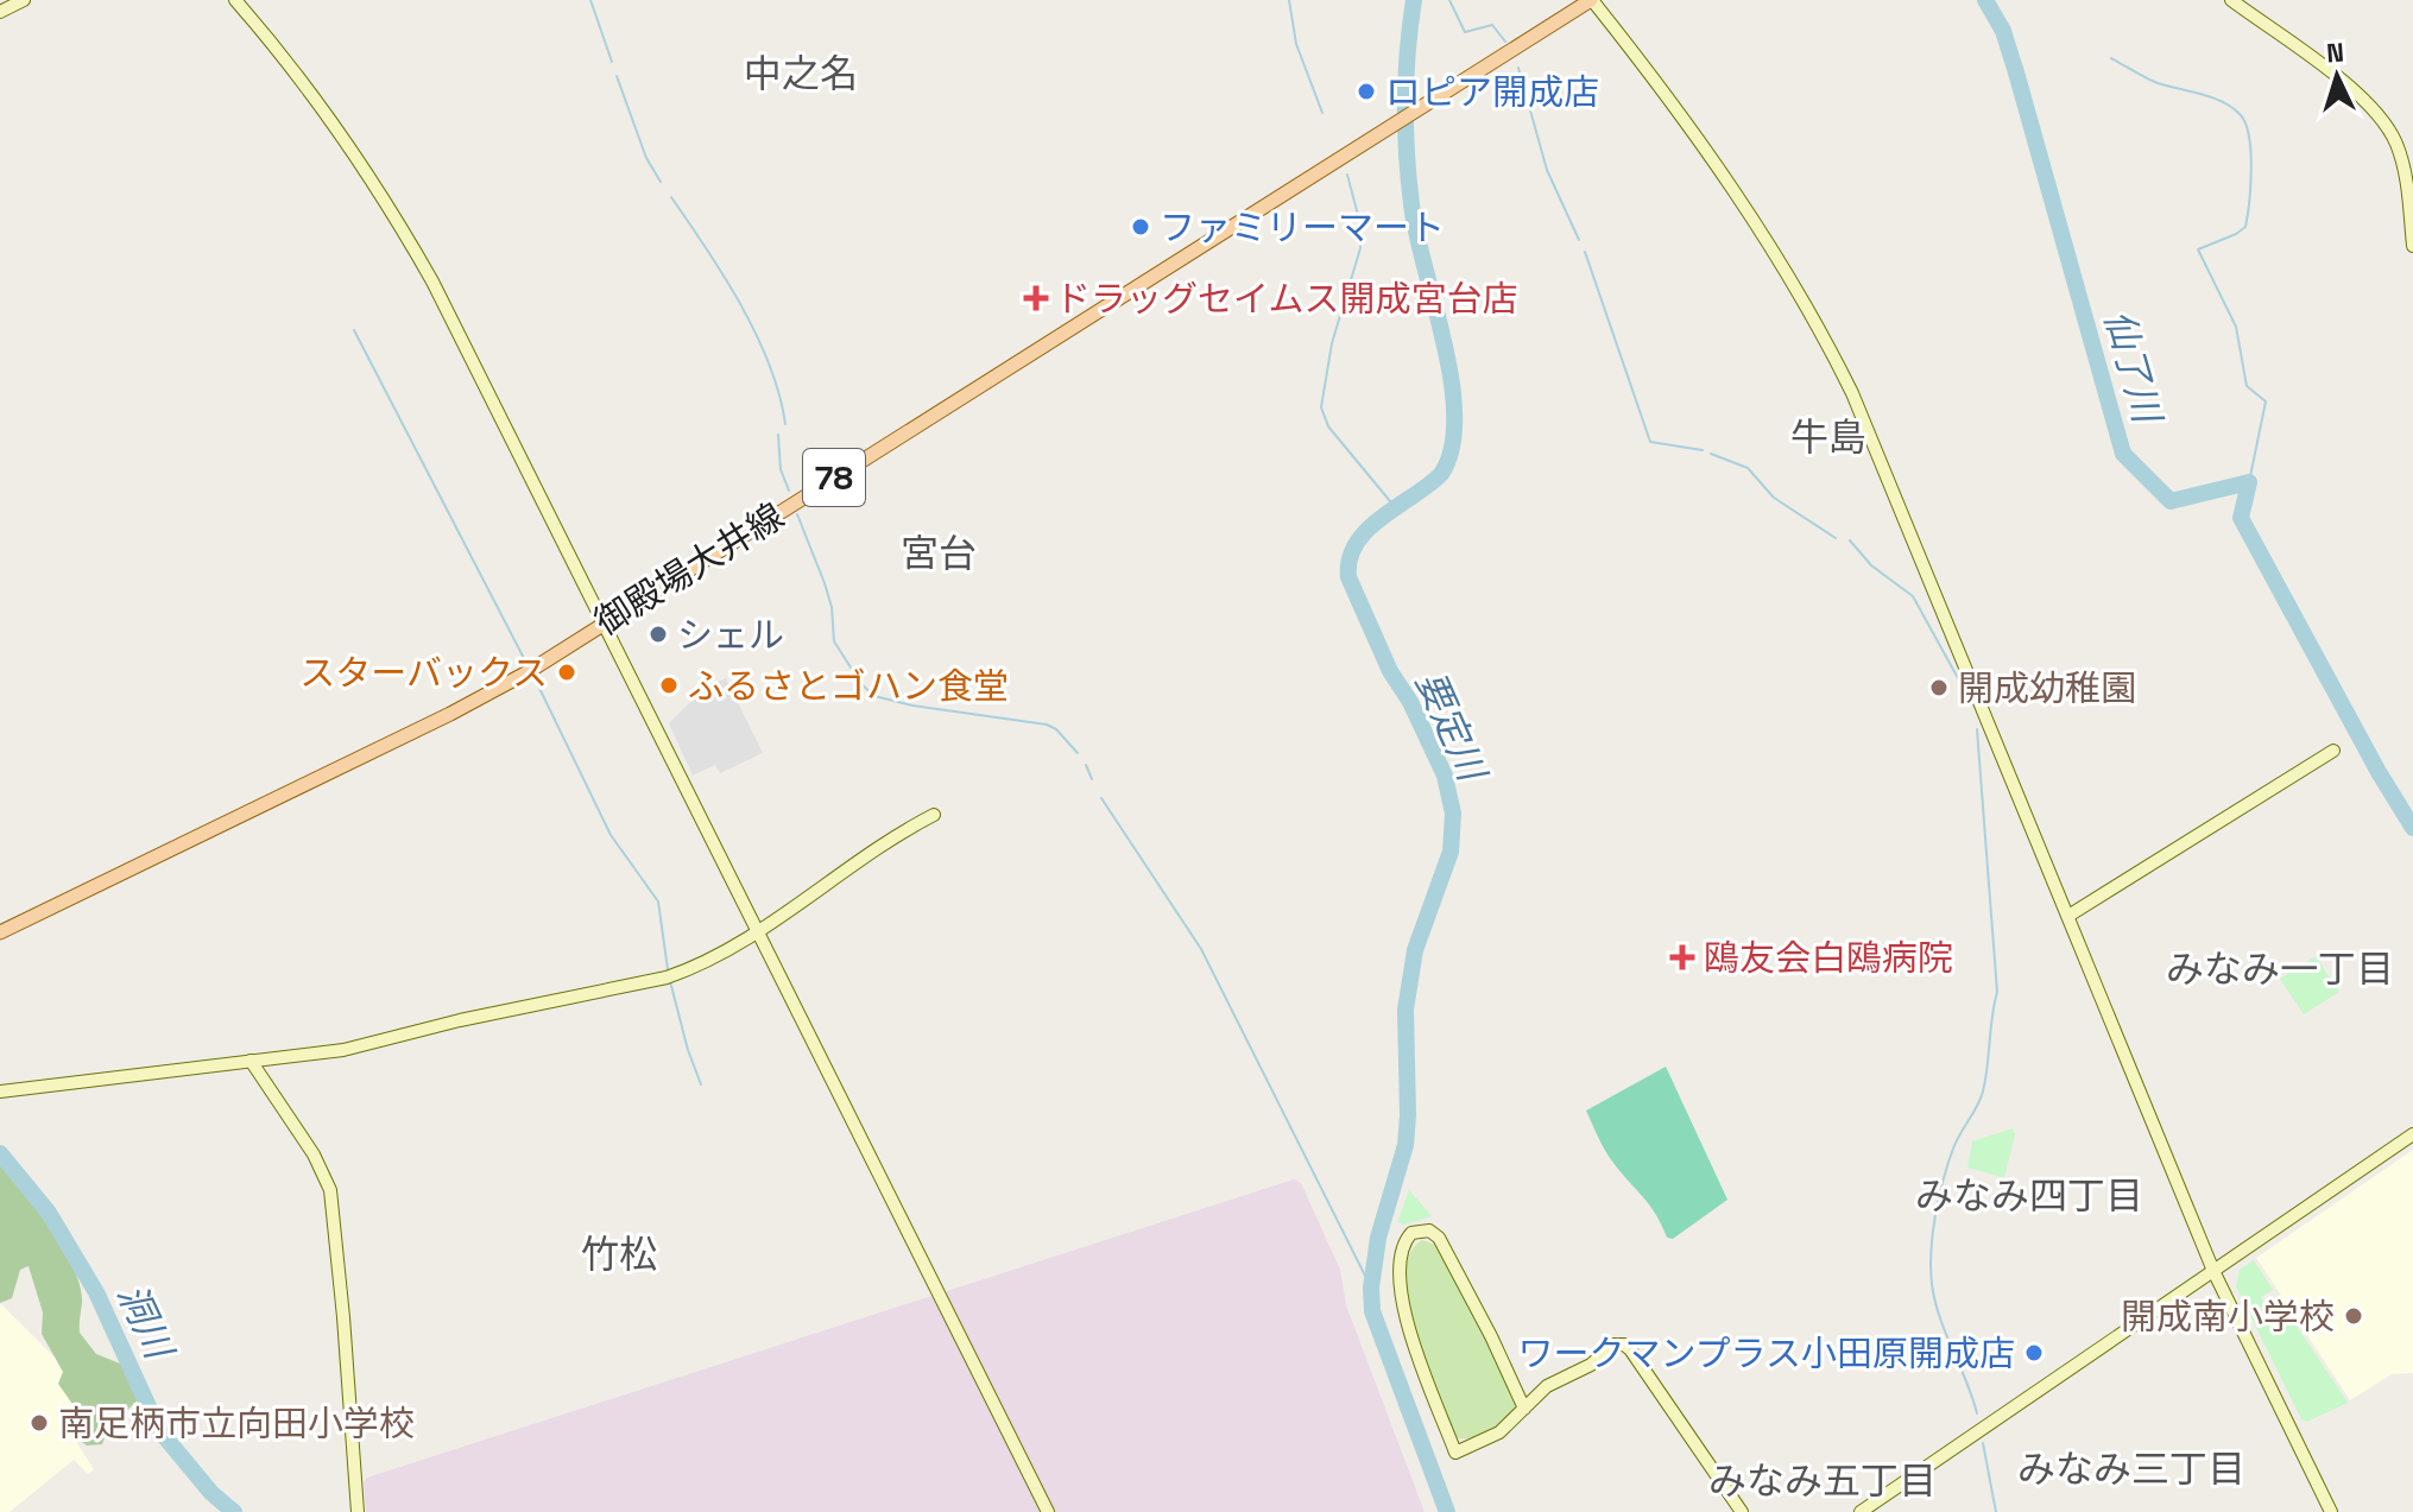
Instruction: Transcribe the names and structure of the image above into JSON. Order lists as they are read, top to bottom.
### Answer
{
  "streets": {
    "main road": ["78", "御殿場大井線"]
  },
  "districts": [
    "中之名",
    "牛島",
    "宮台",
    "みなみ一丁目",
    "みなみ四丁目",
    "竹松",
    "みなみ三丁目",
    "みなみ五丁目"
  ],
  "water": ["仙了川", "要定川", "洞川"],
  "places": {
    "other": [
      "ロピア開成店",
      "ファミリーマート",
      "シェル",
      "スターバックス",
      "ふるさとゴハン食堂",
      "開成幼稚園",
      "開成南小学校",
      "ワークマンプラス小田原開成店",
      "南足柄市立向田小学校"
    ],
    "health": ["ドラッグセイムス開成宮台店", "鴎友会白鴎病院"]
  },
  "north": "top"
}
